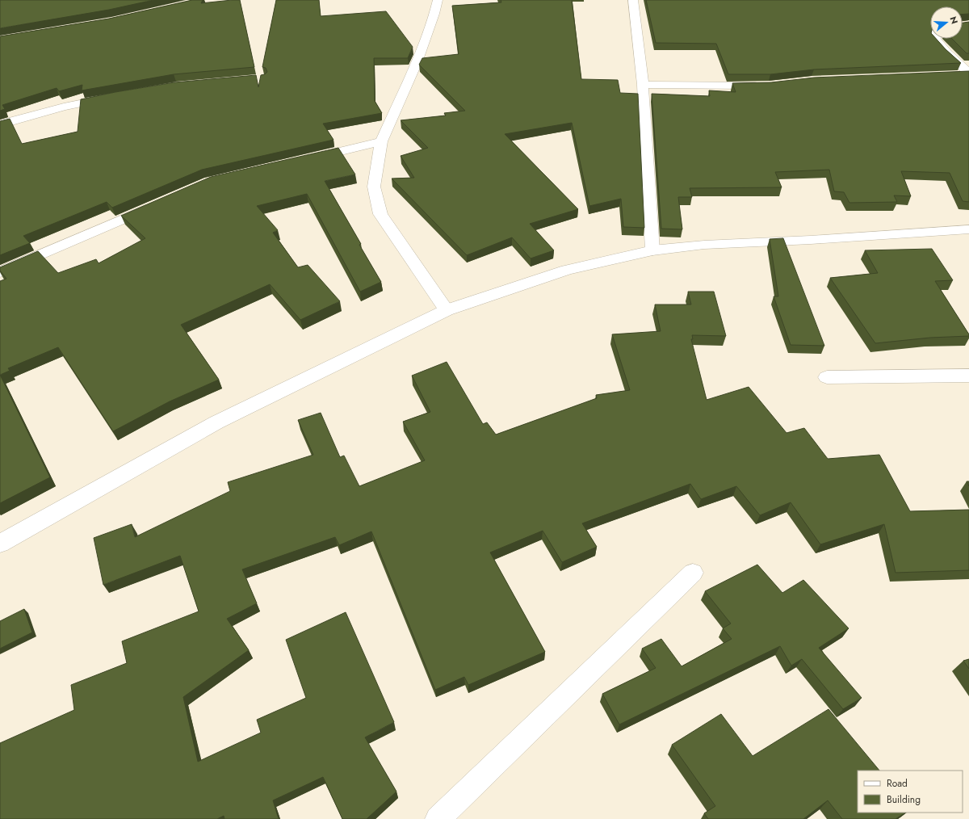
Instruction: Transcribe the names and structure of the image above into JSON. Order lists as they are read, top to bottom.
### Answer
{
  "legend": ["Road", "Building"],
  "north": "right"
}
